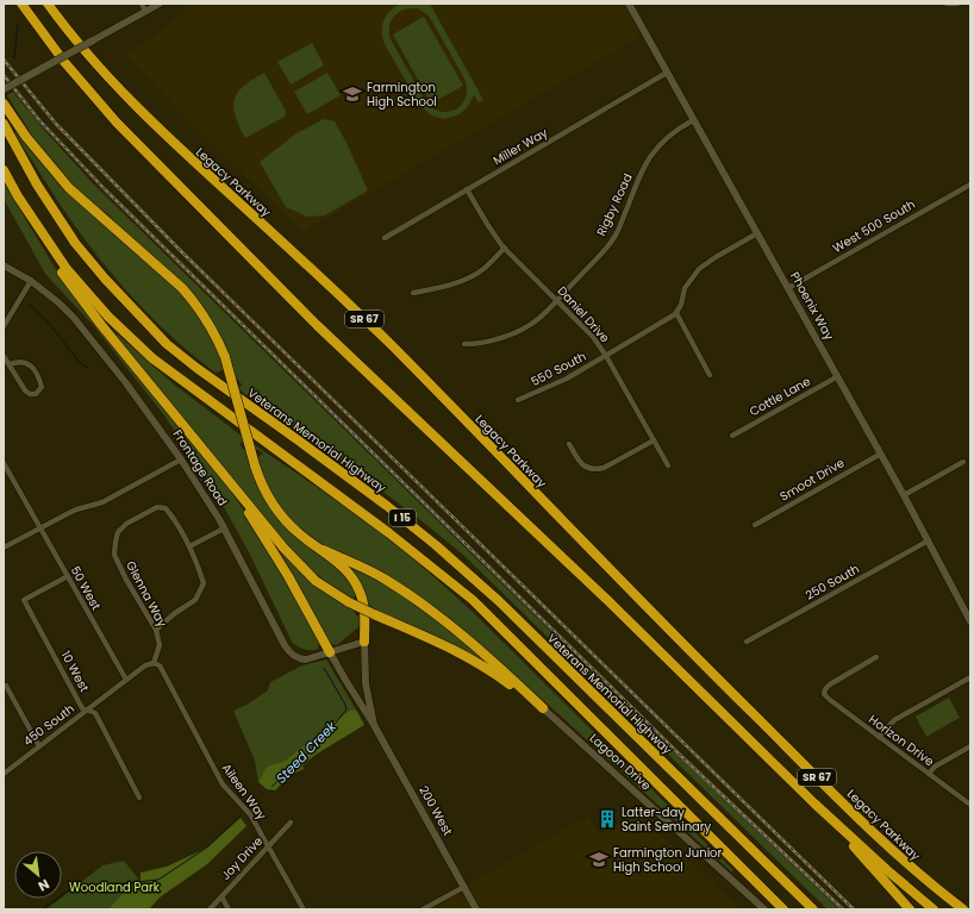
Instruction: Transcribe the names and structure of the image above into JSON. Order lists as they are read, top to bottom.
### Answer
{
  "streets": {
    "highway": [
      "Legacy Parkway",
      "SR 67",
      "Veterans Memorial Highway",
      "I 15"
    ],
    "street": [
      "Miller Way",
      "Rigby Road",
      "West 500 South",
      "Phoenix Way",
      "Daniel Drive",
      "550 South",
      "Cottle Lane",
      "Frontage Road",
      "Smoot Drive",
      "250 South",
      "50 West",
      "Glenna Way",
      "10 West",
      "450 South",
      "Horizon Drive",
      "Lagoon Drive",
      "Aileen Way",
      "200 West",
      "Joy Drive"
    ]
  },
  "crossings": [
    ["Miller Way", "Phoenix Way"],
    ["Miller Way", "Daniel Drive"],
    ["Rigby Road", "Phoenix Way"],
    ["Rigby Road", "Daniel Drive"],
    ["West 500 South", "Phoenix Way"],
    ["Phoenix Way", "Cottle Lane"],
    ["Phoenix Way", "Smoot Drive"],
    ["Phoenix Way", "250 South"],
    ["Daniel Drive", "550 South"],
    ["50 West", "10 West"],
    ["50 West", "450 South"],
    ["Glenna Way", "450 South"],
    ["Glenna Way", "Aileen Way"],
    ["10 West", "450 South"],
    ["450 South", "Aileen Way"],
    ["Aileen Way", "Joy Drive"]
  ],
  "water": ["Steed Creek"],
  "parks": ["Woodland Park"],
  "places": {
    "school or university": ["Farmington High School", "Farmington Junior High School"],
    "building": ["Latter-day Saint Seminary"]
  },
  "north": "bottom right"
}
